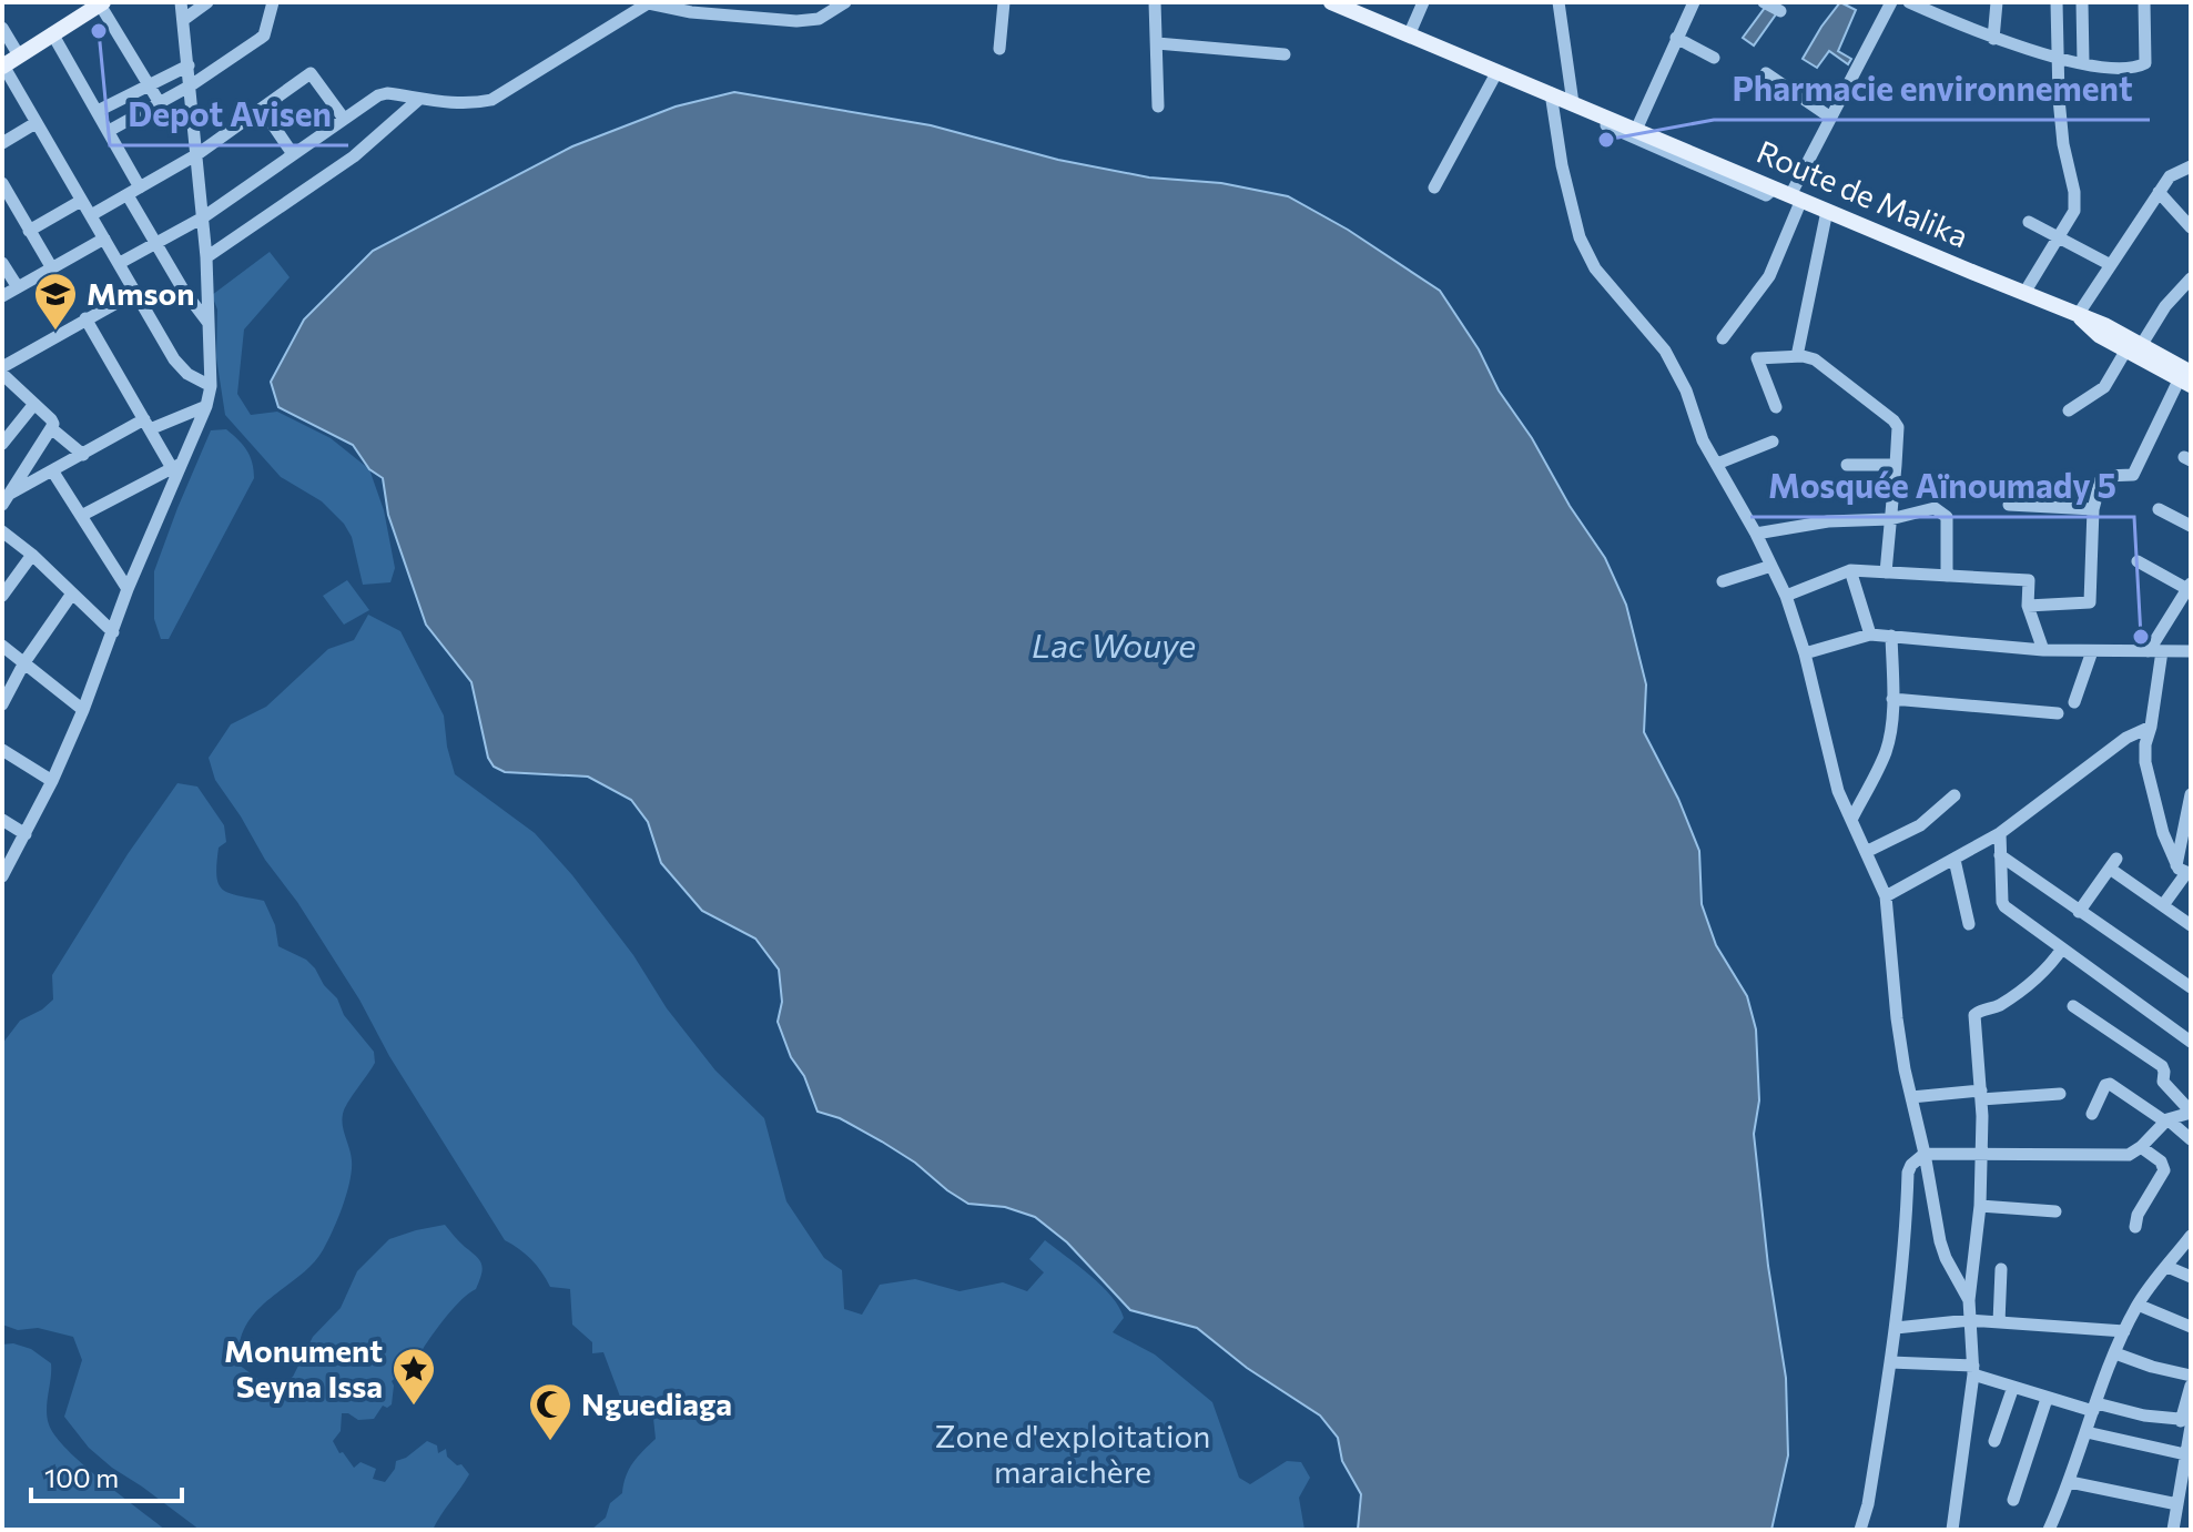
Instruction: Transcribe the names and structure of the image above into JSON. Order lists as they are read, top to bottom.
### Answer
{
  "streets": {
    "main road": ["Route de Malika"]
  },
  "water": ["Lac Wouye"],
  "parks": ["Zone d'exploitation maraichère"],
  "places": {
    "other": ["Depot Avisen", "Pharmacie environnement", "Mosquée Aïnoumady 5"],
    "school or university": ["Mmson"],
    "place": ["Monument Seyna Issa"],
    "mosque": ["Nguediaga"]
  },
  "scale_bar": "100 m"
}
